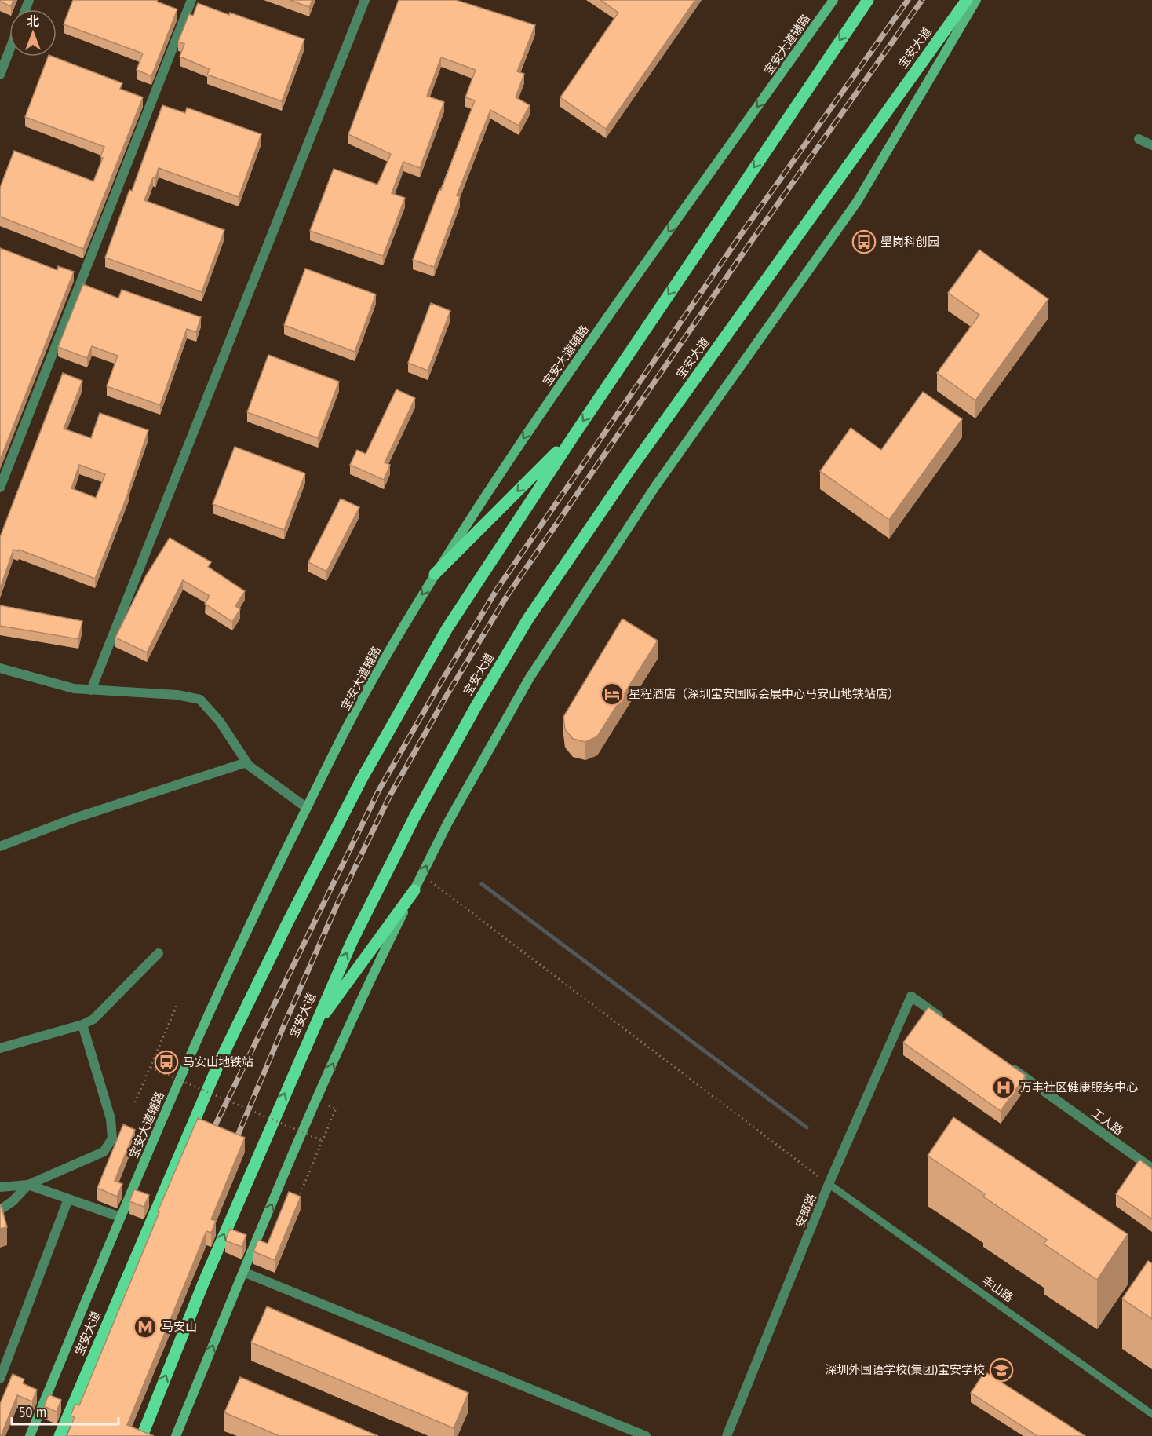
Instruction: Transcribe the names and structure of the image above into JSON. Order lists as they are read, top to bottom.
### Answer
{
  "streets": {
    "main road": ["宝安大道辅路", "宝安大道"],
    "street": ["工人路", "安郎路"],
    "lane": ["丰山路"]
  },
  "crossings": [
    ["安郎路", "丰山路"]
  ],
  "one_way": ["宝安大道辅路"],
  "places": {
    "bus stop": ["壆岗科创园", "马安山地铁站"],
    "hotel": ["星程酒店（深圳宝安国际会展中心马安山地铁站店）"],
    "hospital": ["万丰社区健康服务中心"],
    "metro station": ["马安山"],
    "school or university": ["深圳外国语学校(集团)宝安学校"]
  },
  "scale_bar": "50 m",
  "north": "top"
}
